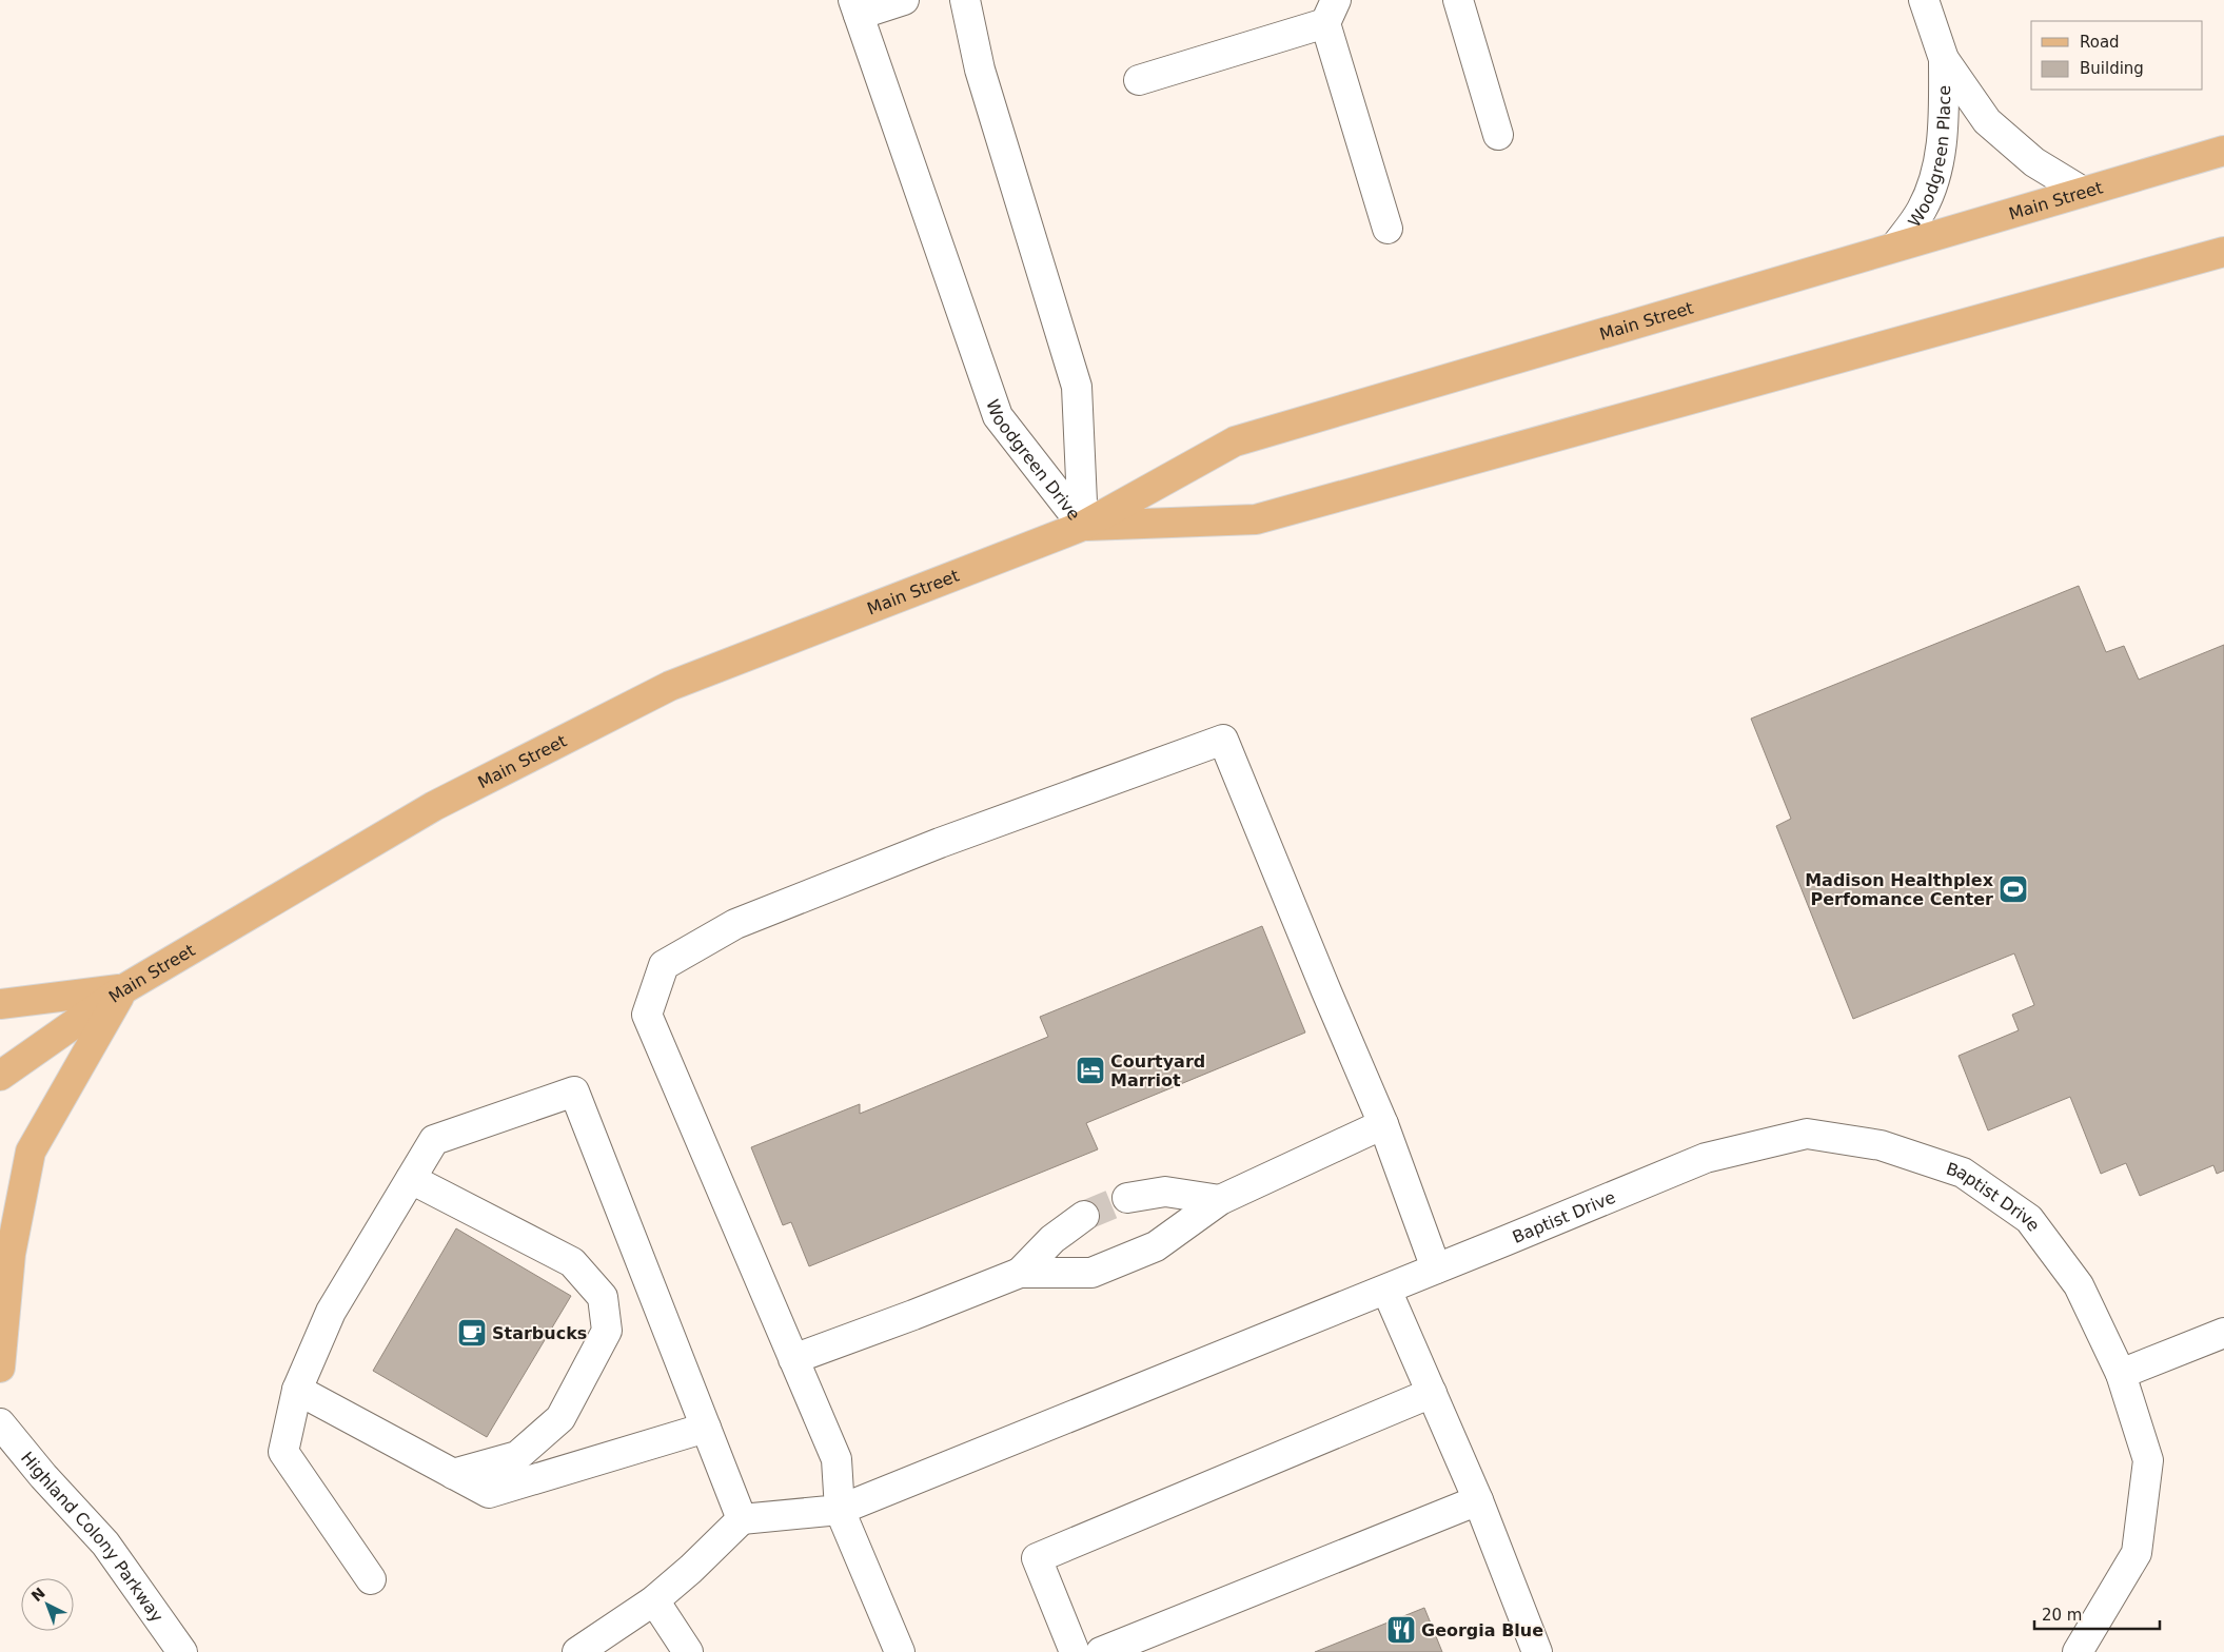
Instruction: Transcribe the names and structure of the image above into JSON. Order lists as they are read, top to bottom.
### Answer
{
  "streets": {
    "main road": ["Main Street"],
    "street": [
      "Woodgreen Place",
      "Woodgreen Drive",
      "Baptist Drive",
      "Highland Colony Parkway"
    ]
  },
  "crossings": [
    ["Woodgreen Place", "Main Street"],
    ["Main Street", "Woodgreen Drive"]
  ],
  "places": {
    "sports": ["Madison Healthplex Perfomance Center"],
    "hotel": ["Courtyard Marriot"],
    "cafe": ["Starbucks"],
    "restaurant": ["Georgia Blue"]
  },
  "legend": ["Road", "Building"],
  "scale_bar": "20 m",
  "north": "top left"
}
